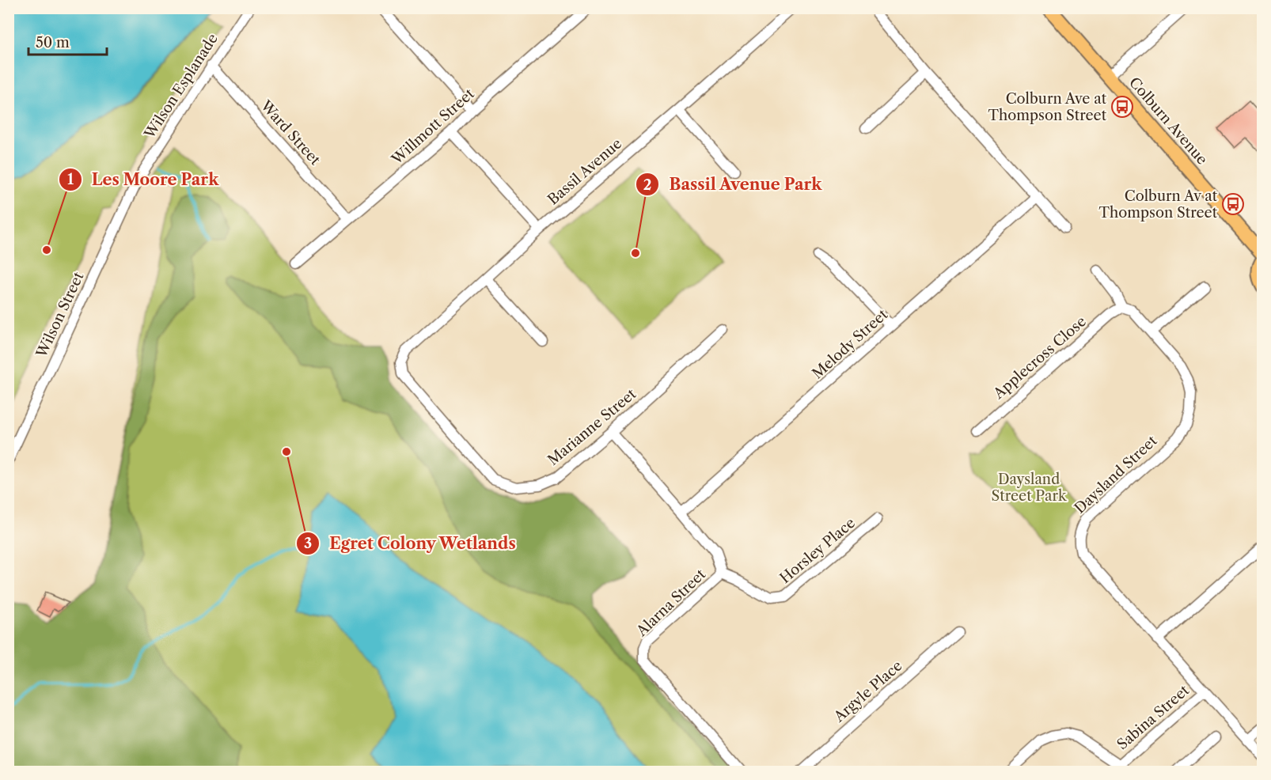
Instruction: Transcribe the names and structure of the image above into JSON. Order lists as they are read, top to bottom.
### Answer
{
  "streets": {
    "main road": ["Colburn Avenue"],
    "street": [
      "Wilson Esplanade",
      "Willmott Street",
      "Ward Street",
      "Bassil Avenue",
      "Wilson Street",
      "Melody Street",
      "Applecross Close",
      "Marianne Street",
      "Daysland Street",
      "Horsley Place",
      "Alarna Street",
      "Argyle Place",
      "Sabina Street"
    ]
  },
  "crossings": [
    ["Wilson Esplanade", "Ward Street"],
    ["Wilson Esplanade", "Wilson Street"],
    ["Willmott Street", "Ward Street"],
    ["Bassil Avenue", "Marianne Street"],
    ["Melody Street", "Alarna Street"],
    ["Applecross Close", "Daysland Street"],
    ["Marianne Street", "Alarna Street"],
    ["Daysland Street", "Sabina Street"],
    ["Horsley Place", "Alarna Street"]
  ],
  "parks": ["Daysland Street Park"],
  "places": {
    "bus stop": ["Colburn Ave at Thompson Street", "Colburn Av at Thompson Street"],
    "other": ["Les Moore Park", "Bassil Avenue Park", "Egret Colony Wetlands"]
  },
  "scale_bar": "50 m"
}
